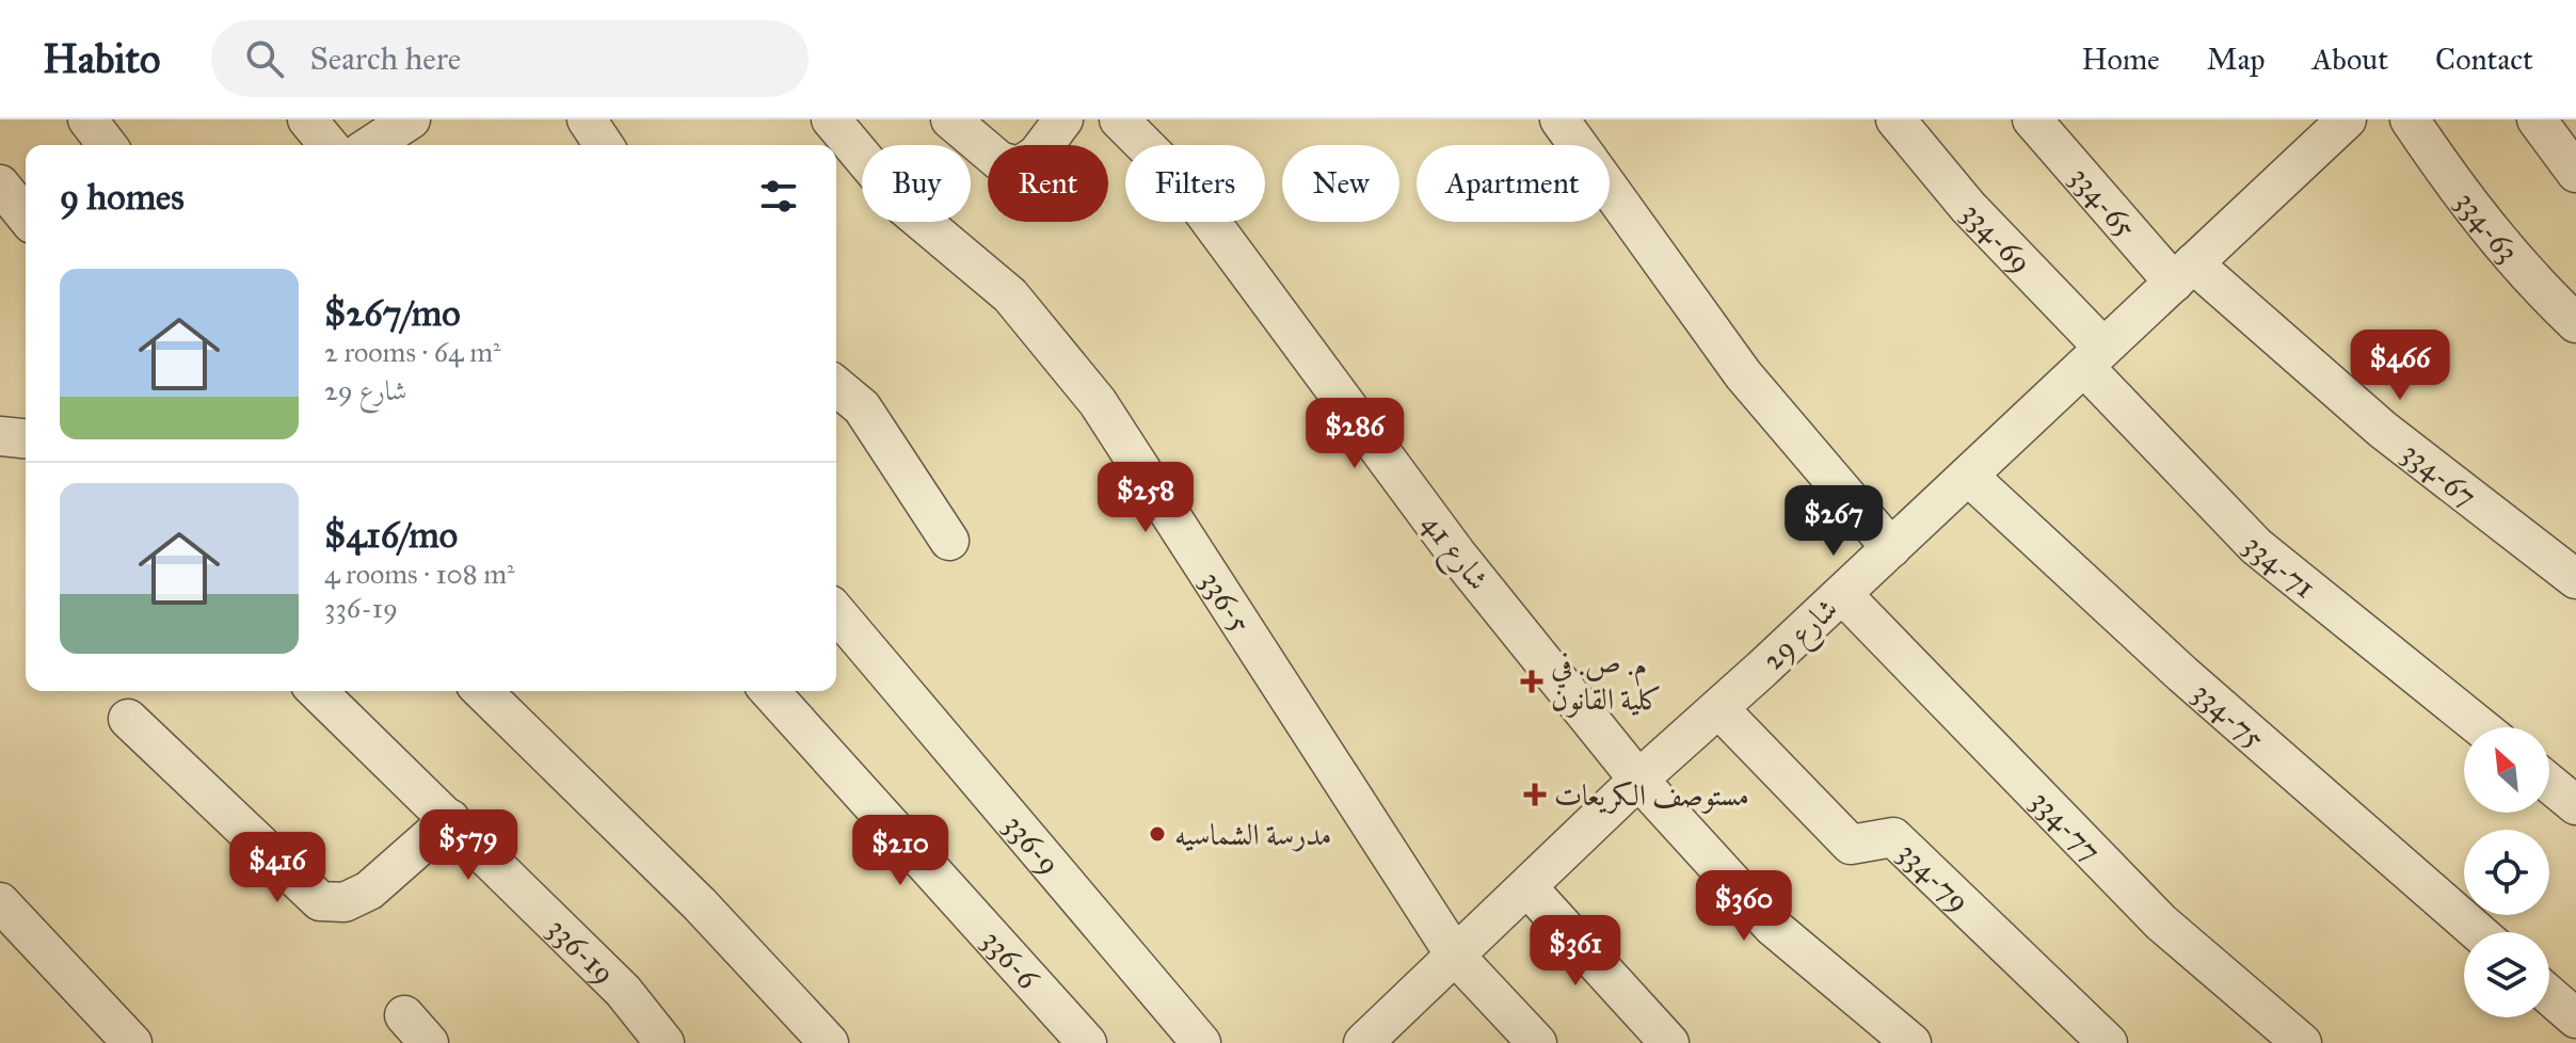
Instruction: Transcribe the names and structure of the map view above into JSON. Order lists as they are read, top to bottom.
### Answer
{
  "streets": {
    "street": [
      "334-65",
      "334-63",
      "334-69",
      "334-67",
      "شارع 41",
      "334-71",
      "336-5",
      "شارع 29",
      "334-75",
      "334-77",
      "336-9",
      "334-79",
      "336-19",
      "336-6"
    ]
  },
  "crossings": [
    ["334-65", "334-67"],
    ["334-65", "شارع 29"],
    ["334-69", "334-71"],
    ["334-69", "شارع 29"],
    ["334-67", "شارع 29"],
    ["شارع 41", "شارع 29"],
    ["334-71", "شارع 29"],
    ["336-5", "شارع 29"],
    ["شارع 29", "334-75"],
    ["شارع 29", "334-77"],
    ["شارع 29", "334-79"]
  ],
  "places": {
    "health": ["م. ص. في كلية القانون", "مستوصف الكريعات"],
    "other": ["مدرسة الشماسيه"]
  },
  "north": "top left",
  "page": {
    "header": "Habito",
    "search": "Search here",
    "nav": [
      "Home",
      "Map",
      "About",
      "Contact"
    ],
    "chip": [
      "Buy",
      "Rent",
      "Filters",
      "New",
      "Apartment"
    ],
    "heading": "9 homes",
    "list": [
      {
        "name": "$267/mo",
        "note": "2 rooms · 64 m² · شارع 29"
      },
      {
        "name": "$416/mo",
        "note": "4 rooms · 108 m² · 336-19"
      }
    ],
    "price": [
      "$466",
      "$286",
      "$258",
      "$267",
      "$579",
      "$210",
      "$416",
      "$360",
      "$361"
    ]
  }
}
